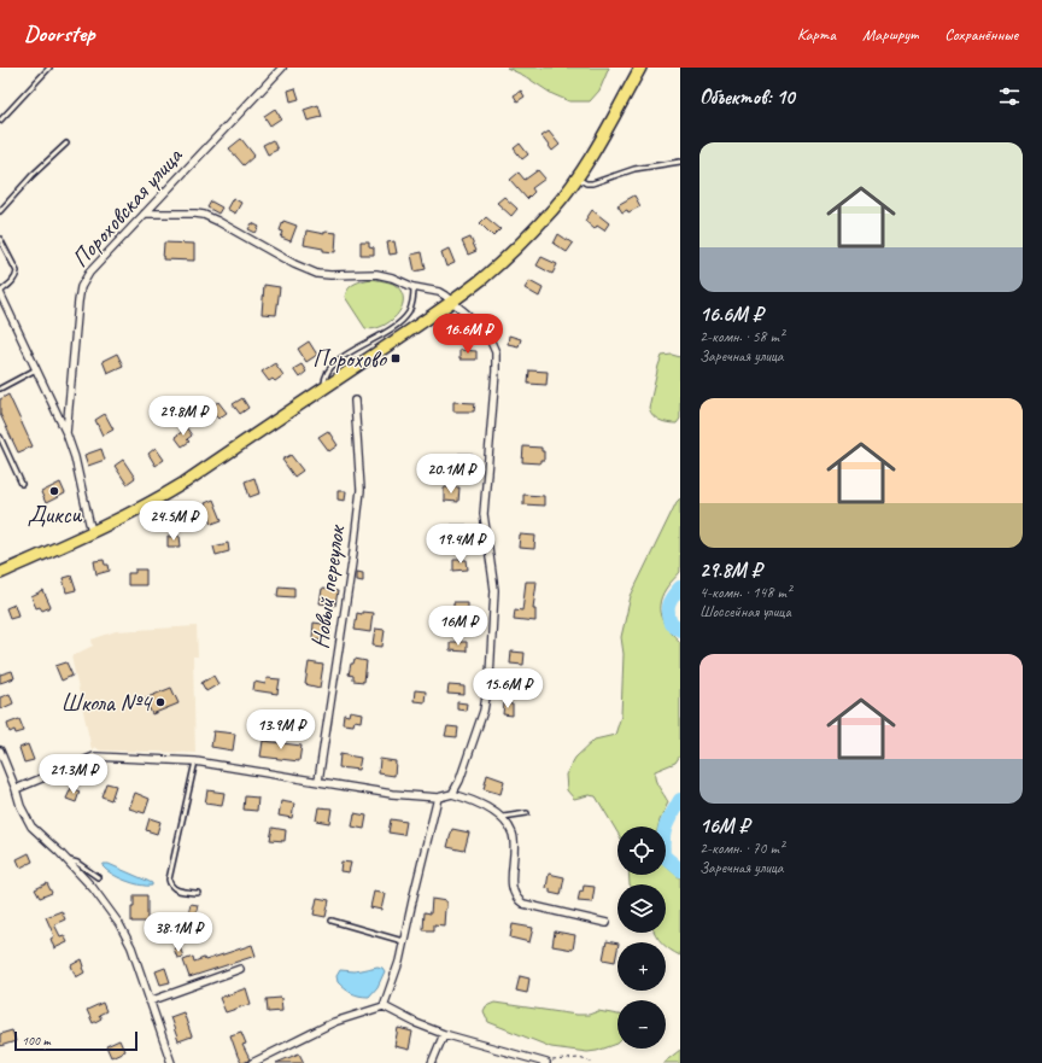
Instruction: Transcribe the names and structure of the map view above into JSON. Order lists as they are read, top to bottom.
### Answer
{
  "streets": {
    "street": ["Пороховская улица", "Новый переулок"]
  },
  "places": {
    "transit": ["Порохово"],
    "other": ["Дикси", "Школа №4"]
  },
  "scale_bar": "100 m",
  "page": {
    "header": "Doorstep",
    "nav": ["Карта", "Маршрут", "Сохранённые"],
    "heading": "Объектов: 10",
    "list": [
      {
        "name": "16.6M ₽",
        "note": "2-комн. · 58 m² · Заречная улица"
      },
      {
        "name": "29.8M ₽",
        "note": "4-комн. · 148 m² · Шоссейная улица"
      },
      {
        "name": "16M ₽",
        "note": "2-комн. · 70 m² · Заречная улица"
      }
    ],
    "price": [
      "16.6M ₽",
      "29.8M ₽",
      "20.1M ₽",
      "24.5M ₽",
      "19.4M ₽",
      "16M ₽",
      "15.6M ₽",
      "13.9M ₽",
      "21.3M ₽",
      "38.1M ₽"
    ],
    "map_buttons": ["+", "−"],
    "scale": "100 m"
  }
}
